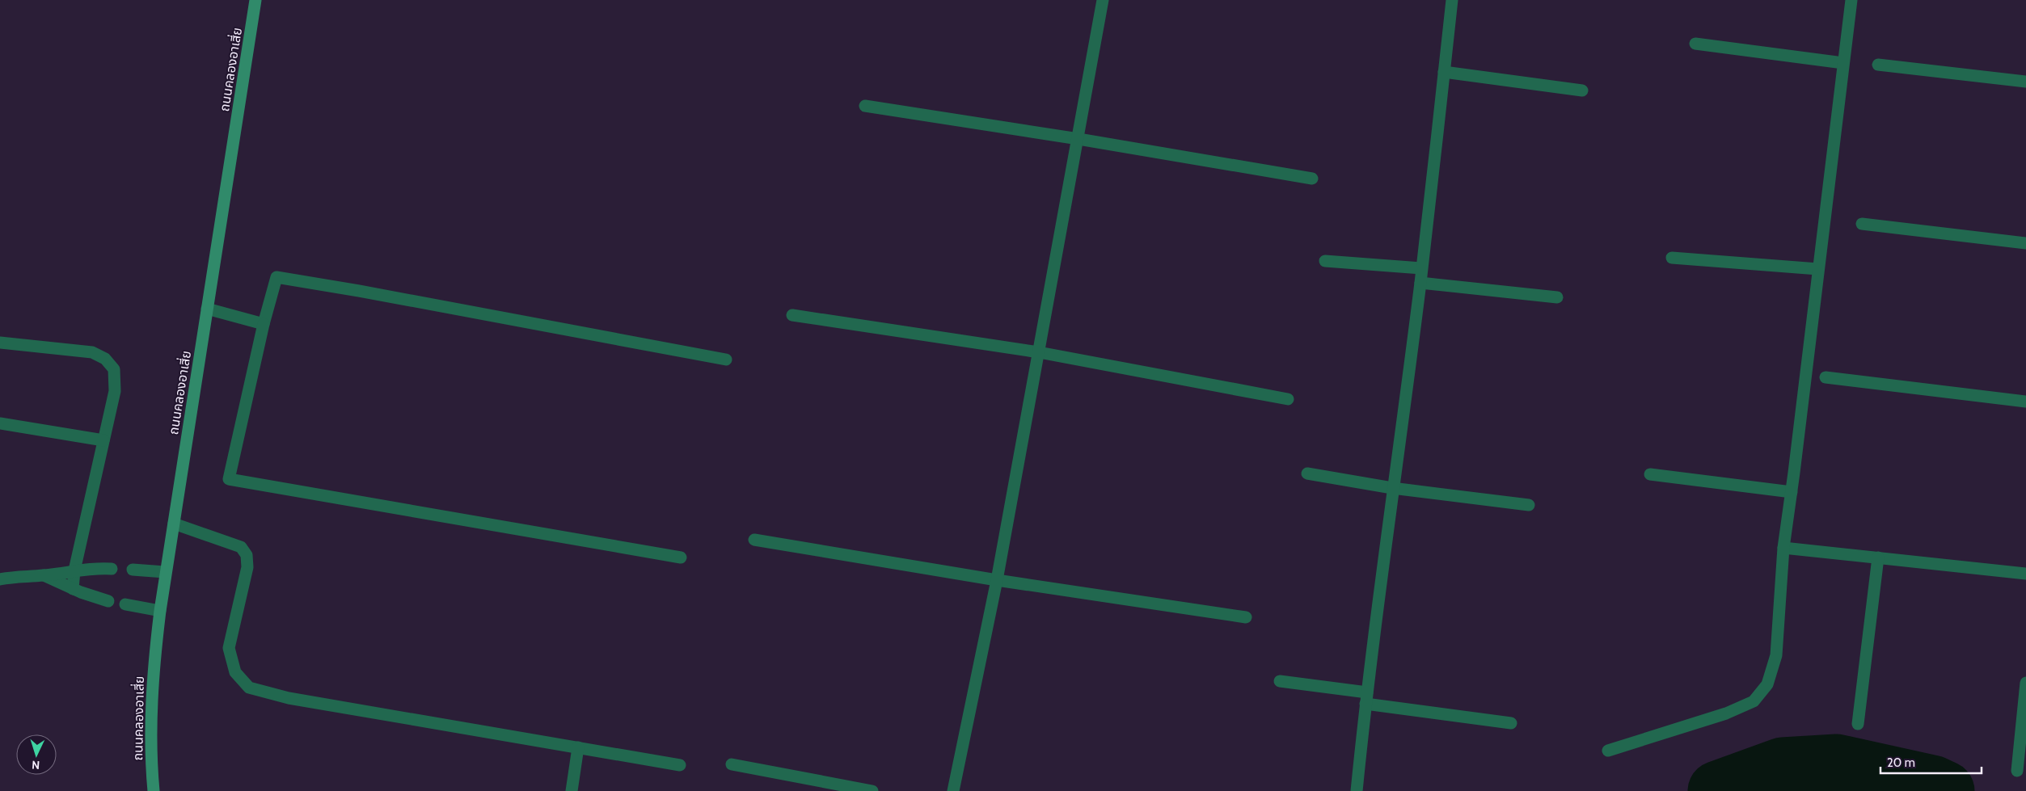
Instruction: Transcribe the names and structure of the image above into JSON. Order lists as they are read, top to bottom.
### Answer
{
  "streets": {
    "street": ["ถนนคลองอาเสี่ย"]
  },
  "scale_bar": "20 m",
  "north": "bottom"
}
